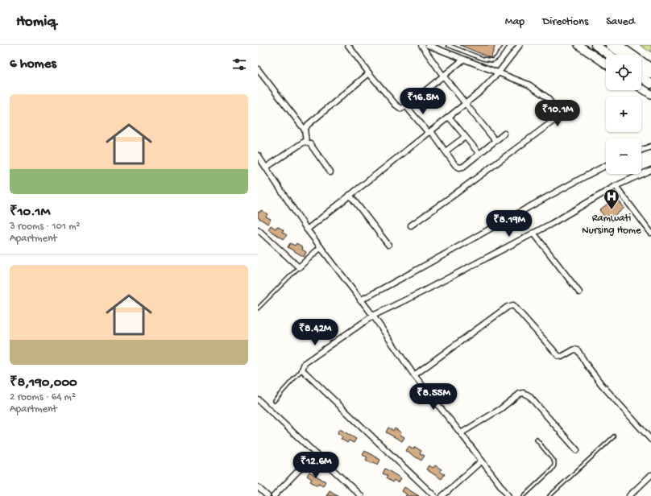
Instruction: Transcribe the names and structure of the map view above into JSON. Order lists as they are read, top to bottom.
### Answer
{
  "places": {
    "hospital": ["Ramwati Nursing Home"]
  },
  "page": {
    "header": "Homiq",
    "nav": ["Map", "Directions", "Saved"],
    "heading": "6 homes",
    "map_buttons": ["+", "−"],
    "list": [
      {
        "name": "₹10.1M",
        "note": "3 rooms · 101 m² · Apartment"
      },
      {
        "name": "₹8,190,000",
        "note": "2 rooms · 64 m² · Apartment"
      }
    ],
    "price": [
      "₹16.5M",
      "₹10.1M",
      "₹8.19M",
      "₹8.42M",
      "₹8.55M",
      "₹12.6M"
    ]
  }
}
